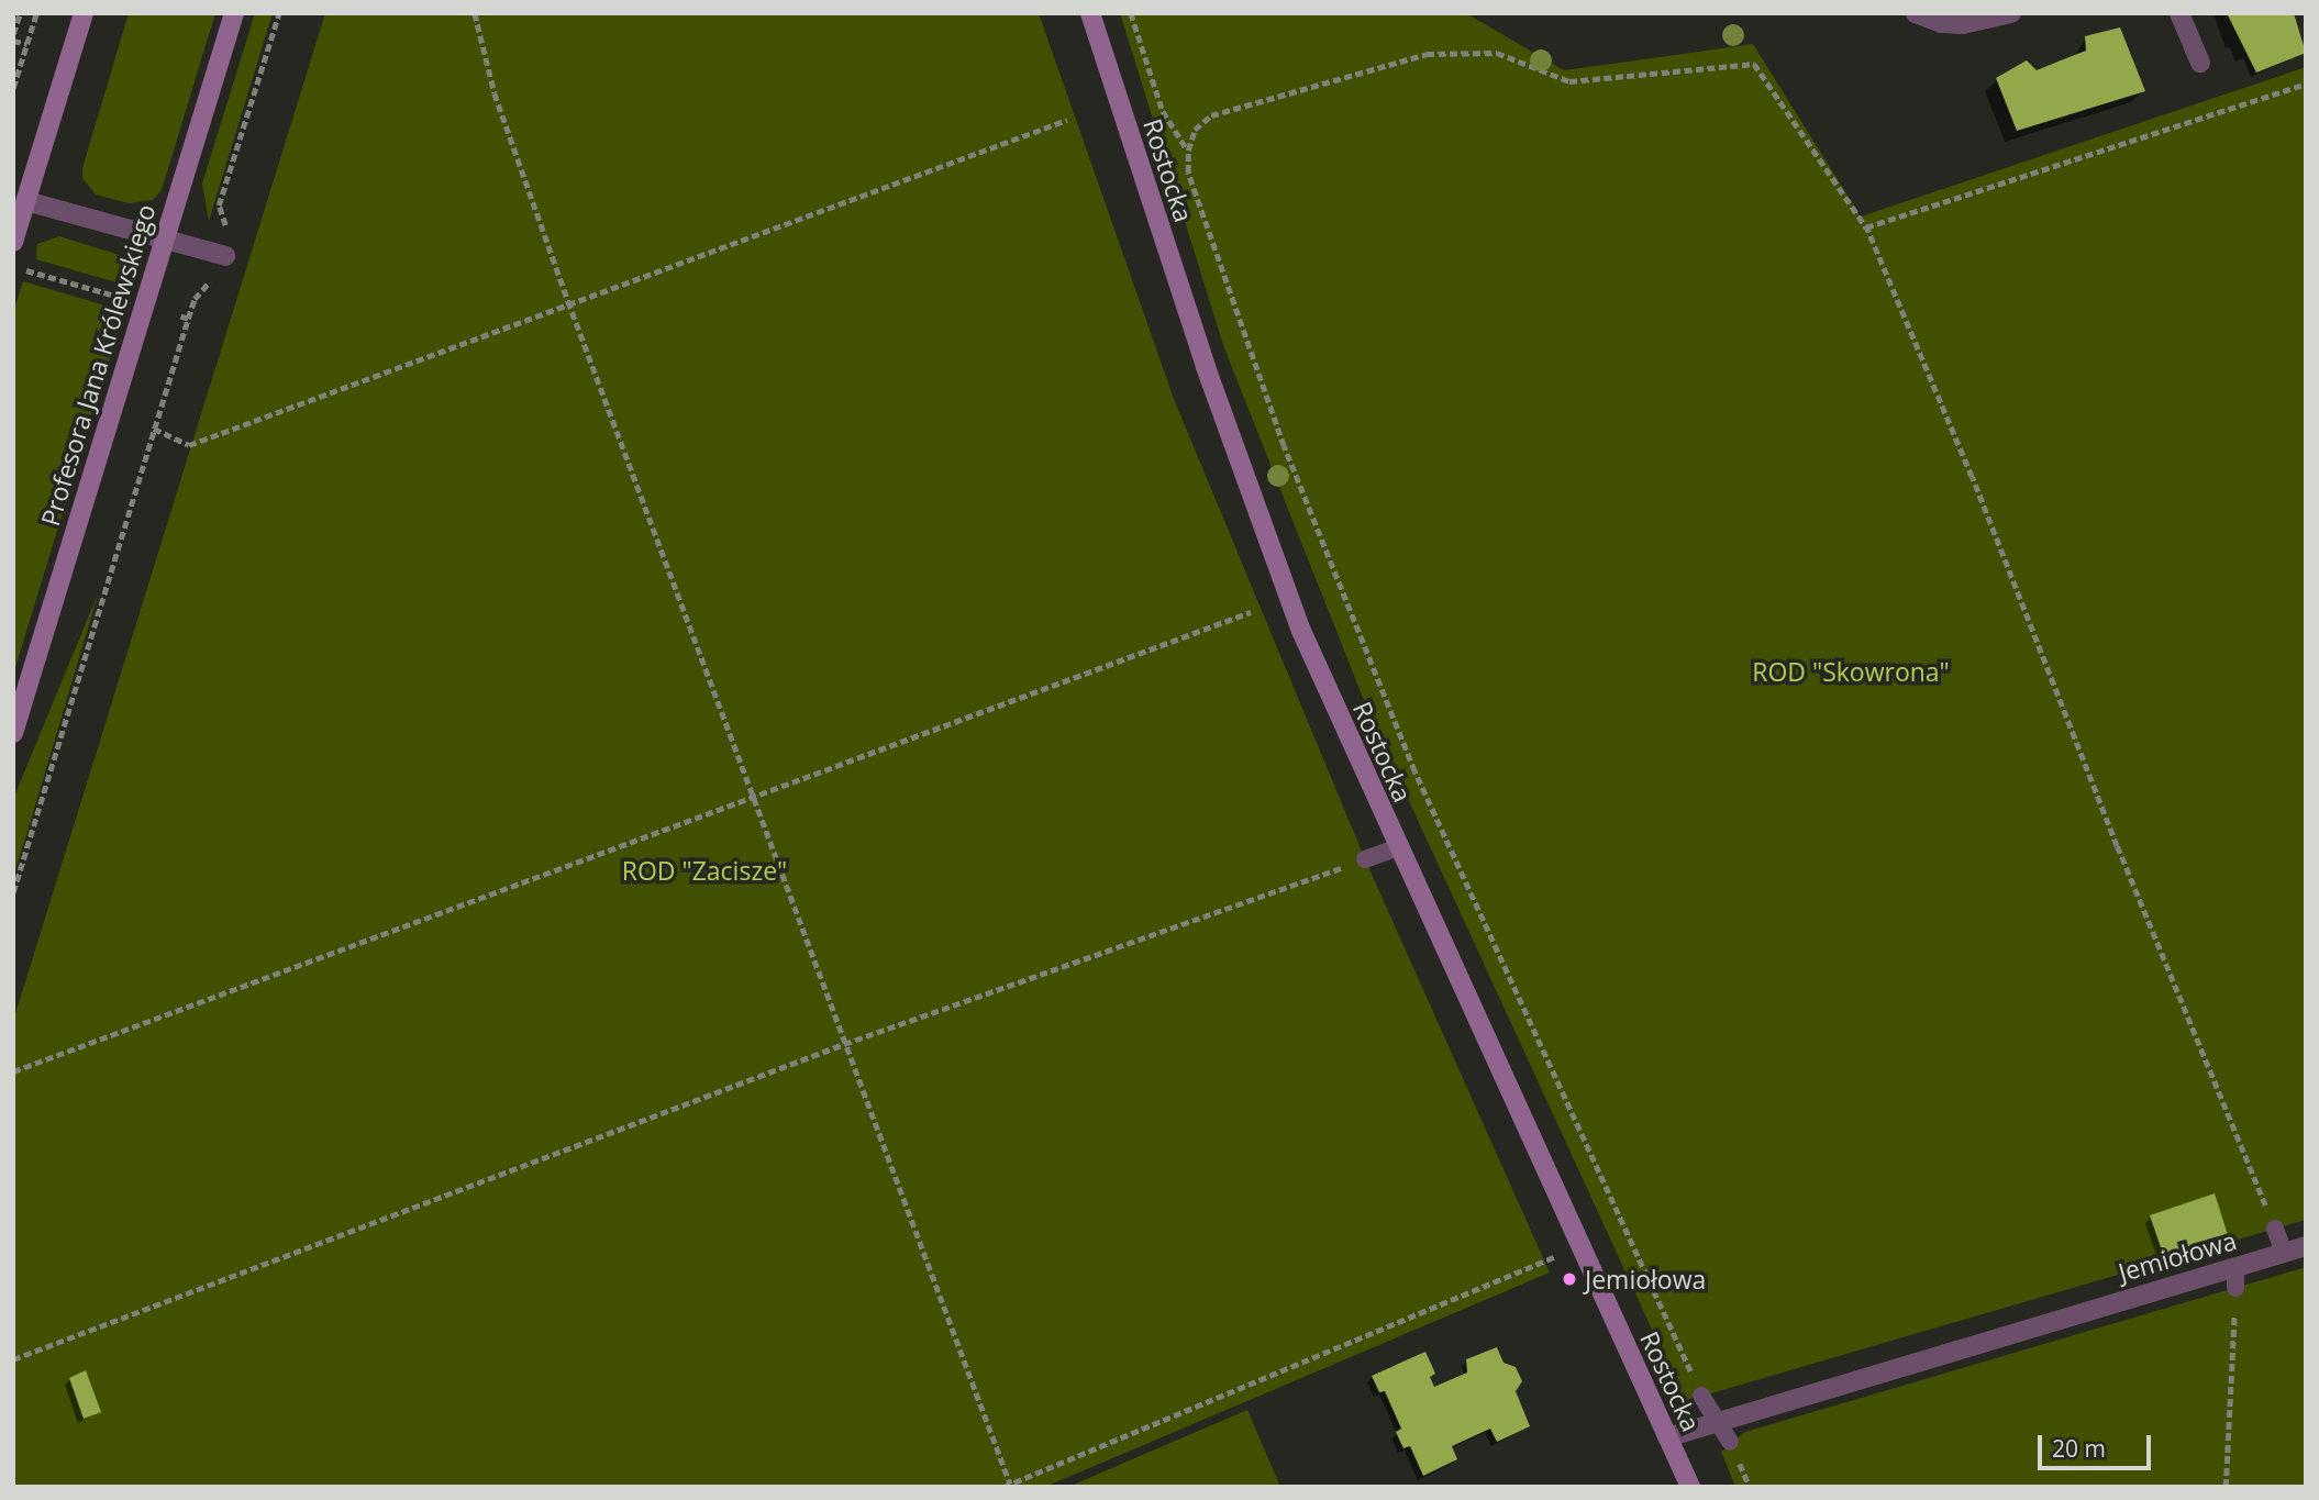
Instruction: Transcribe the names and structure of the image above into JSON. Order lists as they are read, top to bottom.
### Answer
{
  "streets": {
    "street": ["Rostocka", "Profesora Jana Królewskiego", "Jemiołowa"]
  },
  "crossings": [
    ["Rostocka", "Jemiołowa"]
  ],
  "parks": ["ROD \"Skowrona\"", "ROD \"Zacisze\""],
  "places": ["Jemiołowa"],
  "scale_bar": "20 m"
}
